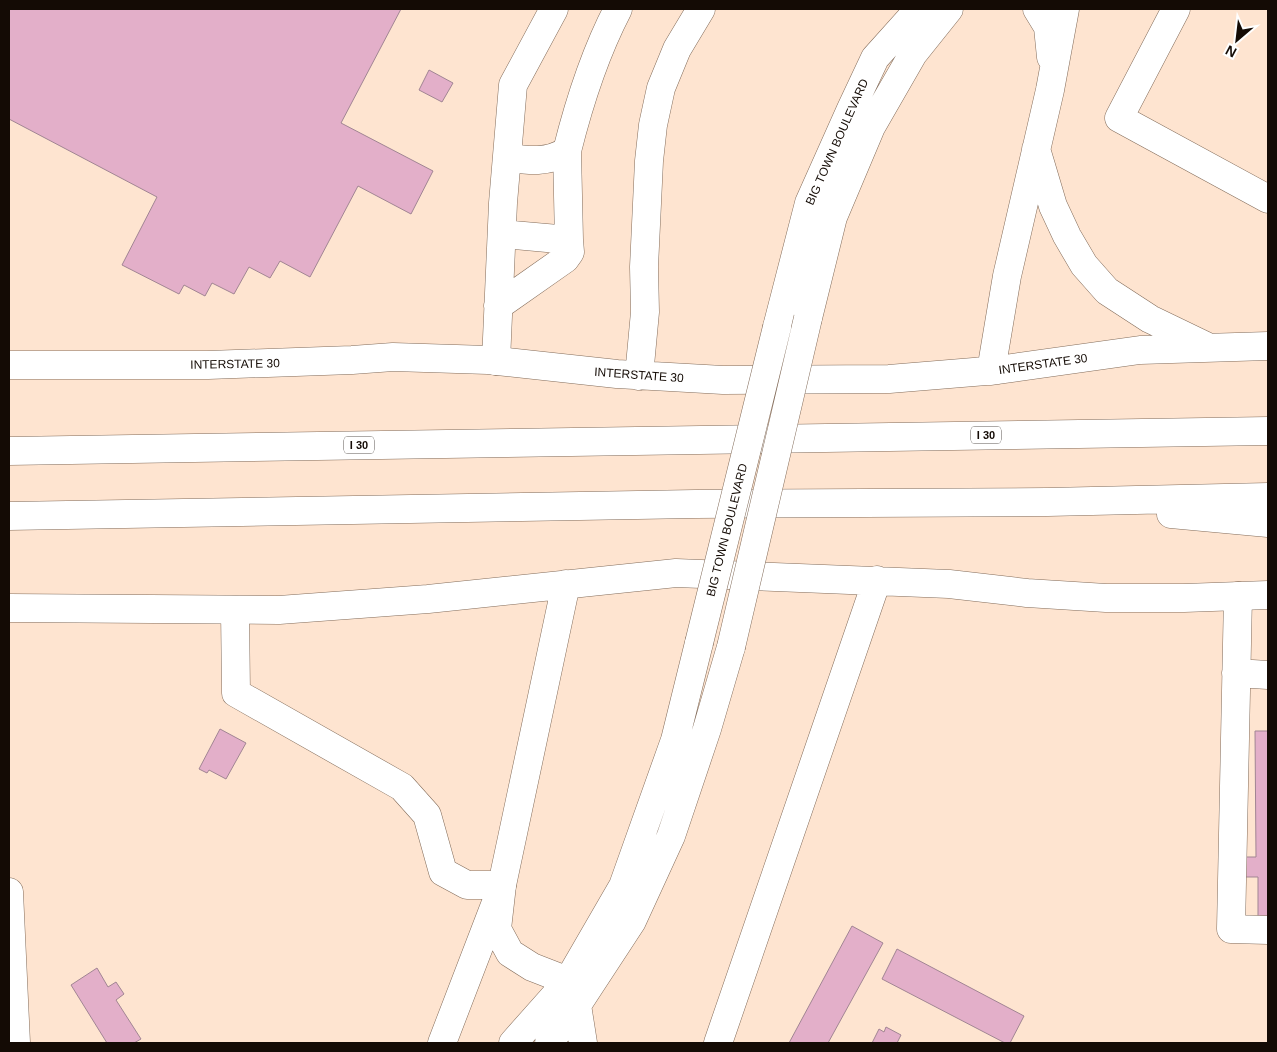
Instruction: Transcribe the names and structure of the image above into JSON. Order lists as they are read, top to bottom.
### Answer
{
  "streets": {
    "main road": ["BIG TOWN BOULEVARD", "INTERSTATE 30", "I 30"]
  },
  "north": "bottom left"
}
